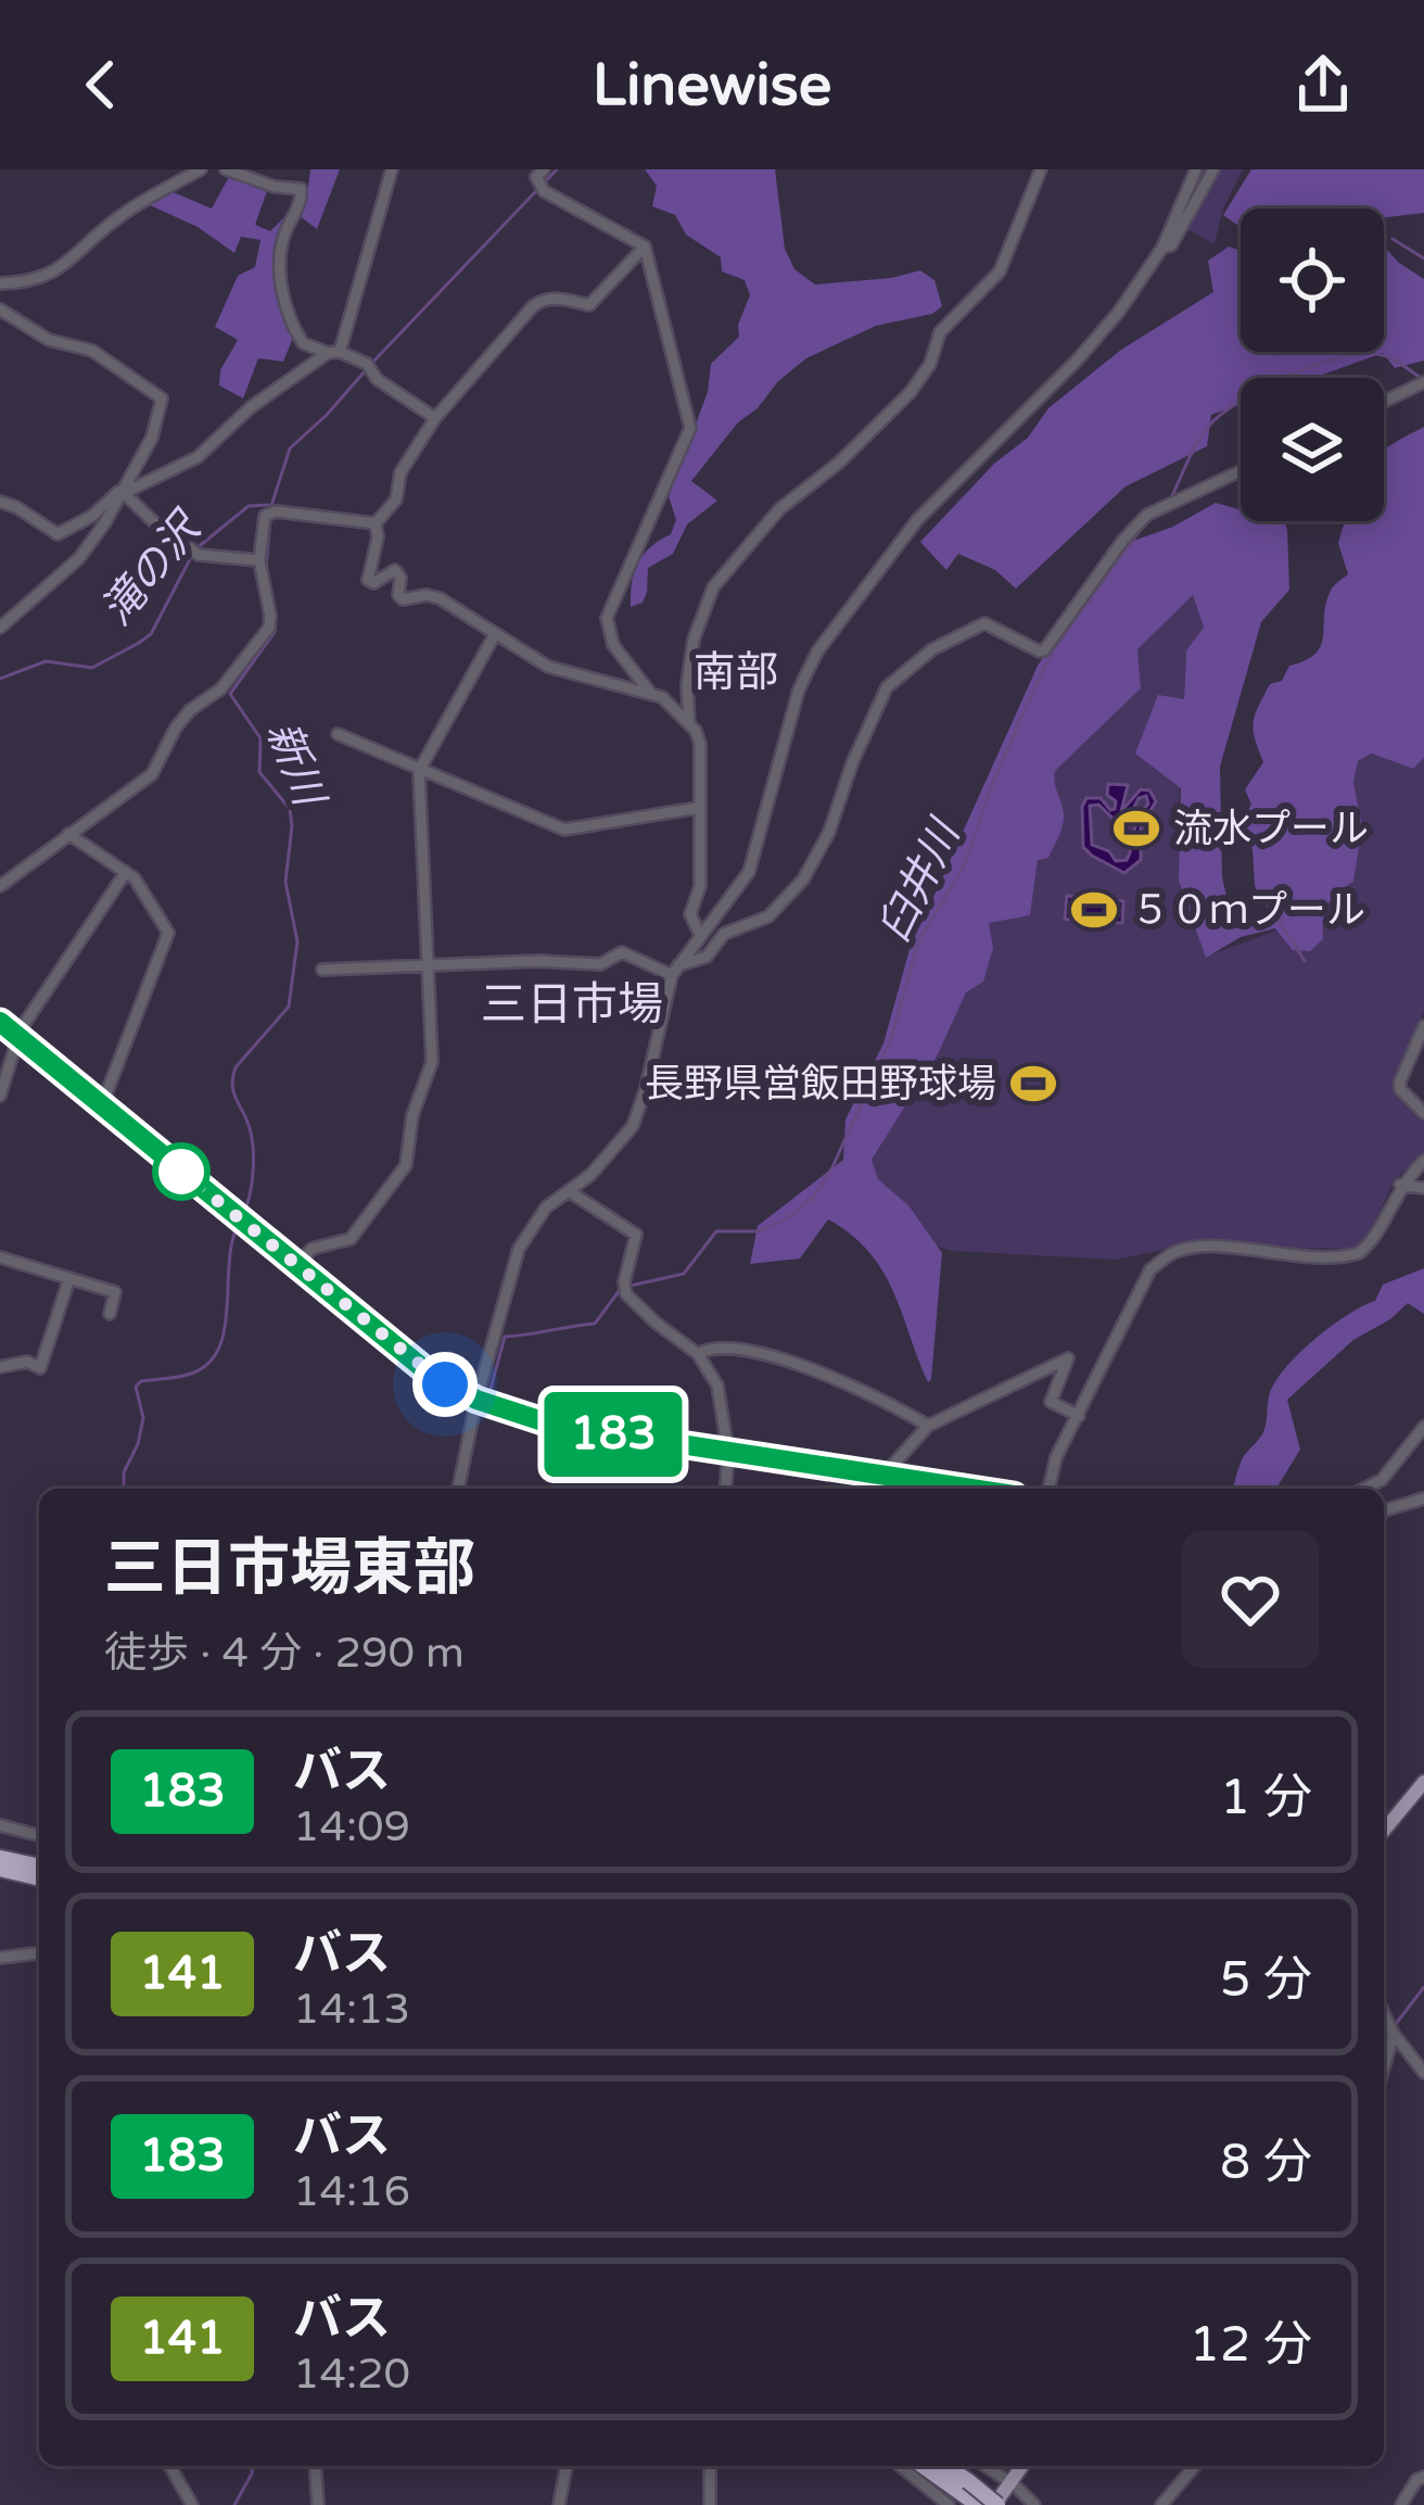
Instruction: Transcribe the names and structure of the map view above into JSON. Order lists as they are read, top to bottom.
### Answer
{
  "districts": ["南部", "三日市場"],
  "water": ["滝の沢", "新川", "臼井川"],
  "places": {
    "sports": ["流水プール", "５０ｍプール", "長野県営飯田野球場"]
  },
  "lines": ["bus line 183"],
  "page": {
    "header": "Linewise",
    "on_map": "183",
    "heading": ["三日市場東部", "徒歩 · 4 分 · 290 m"],
    "list": [
      {
        "mark": "183",
        "name": "バス",
        "note": "14:09",
        "value": "1 分"
      },
      {
        "mark": "141",
        "name": "バス",
        "note": "14:13",
        "value": "5 分"
      },
      {
        "mark": "183",
        "name": "バス",
        "note": "14:16",
        "value": "8 分"
      },
      {
        "mark": "141",
        "name": "バス",
        "note": "14:20",
        "value": "12 分"
      }
    ]
  }
}
